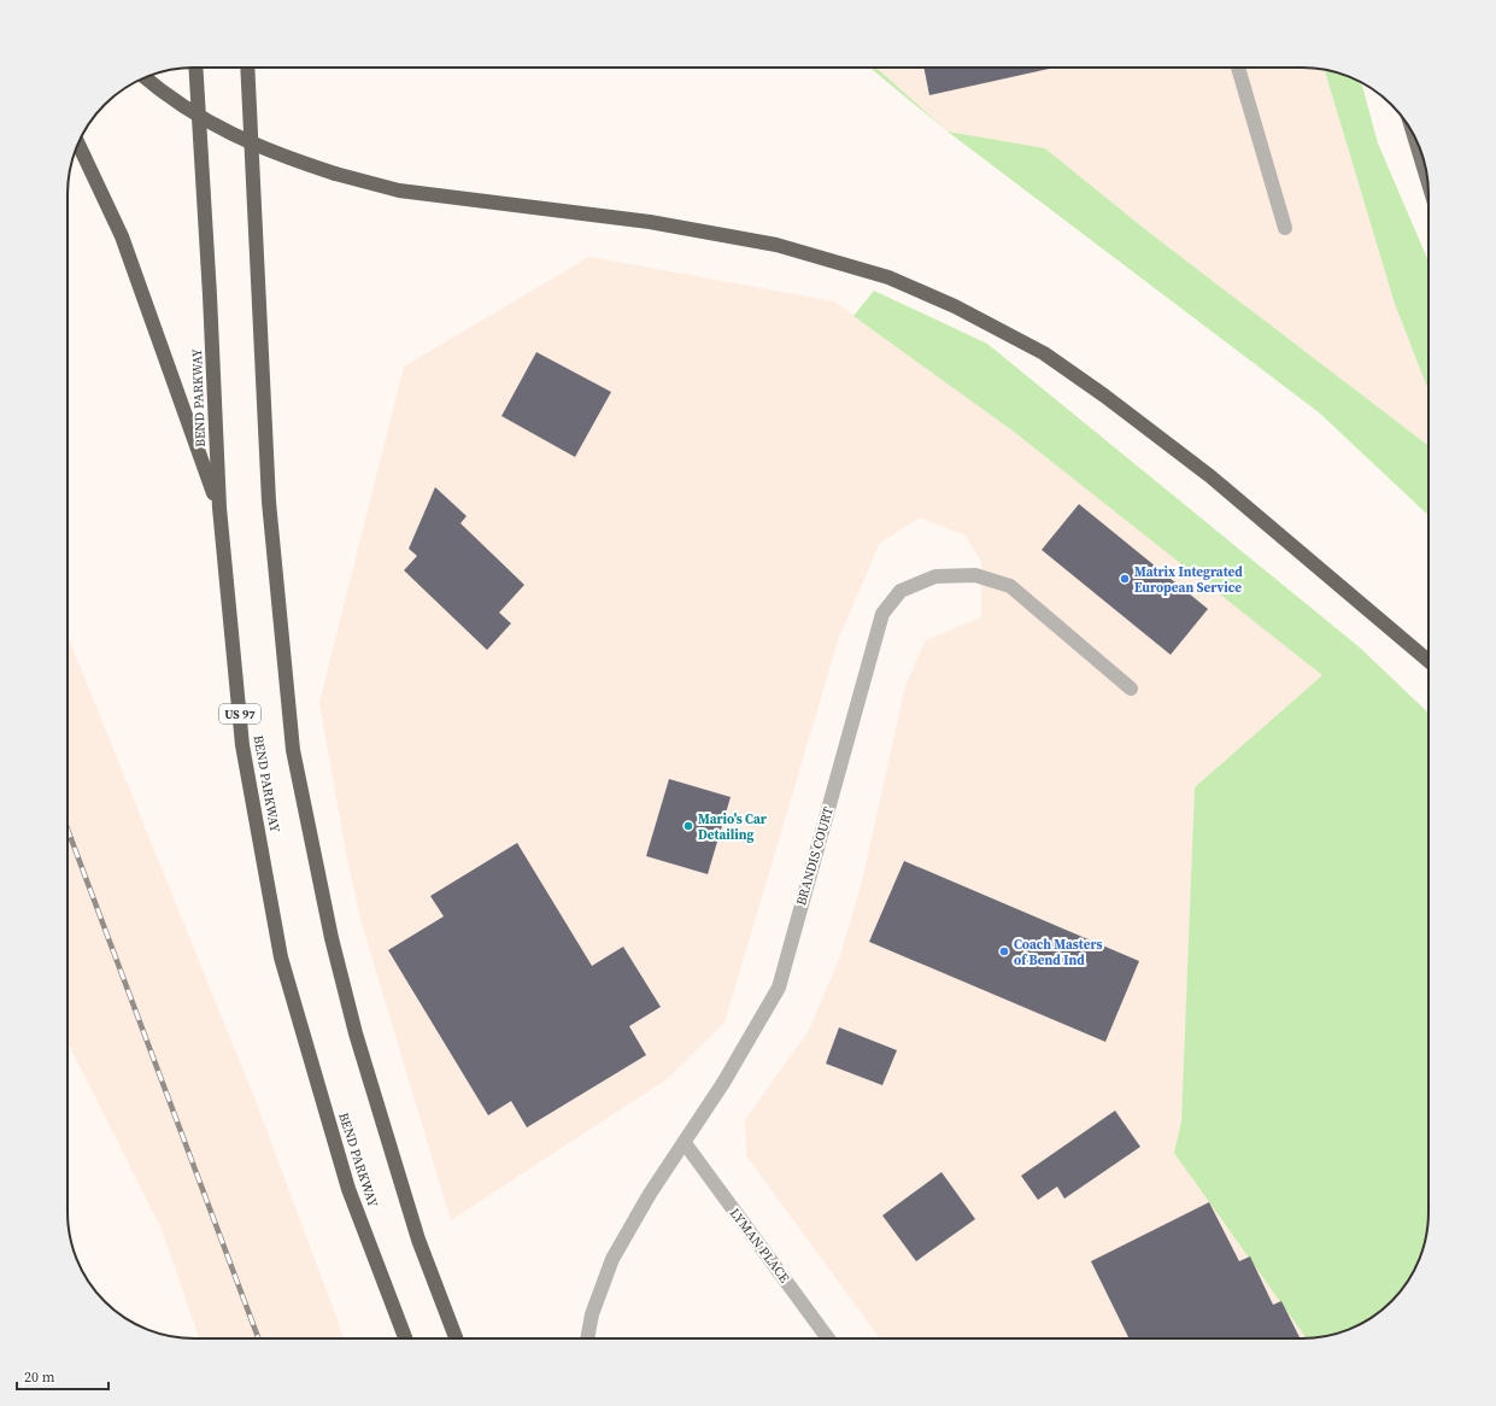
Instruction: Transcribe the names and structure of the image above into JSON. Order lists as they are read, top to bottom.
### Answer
{
  "streets": {
    "highway": ["BEND PARKWAY", "US 97"],
    "street": ["BRANDIS COURT", "LYMAN PLACE"]
  },
  "crossings": [
    ["BRANDIS COURT", "LYMAN PLACE"]
  ],
  "places": ["Matrix Integrated European Service", "Mario's Car Detailing", "Coach Masters of Bend Ind"],
  "scale_bar": "20 m"
}
